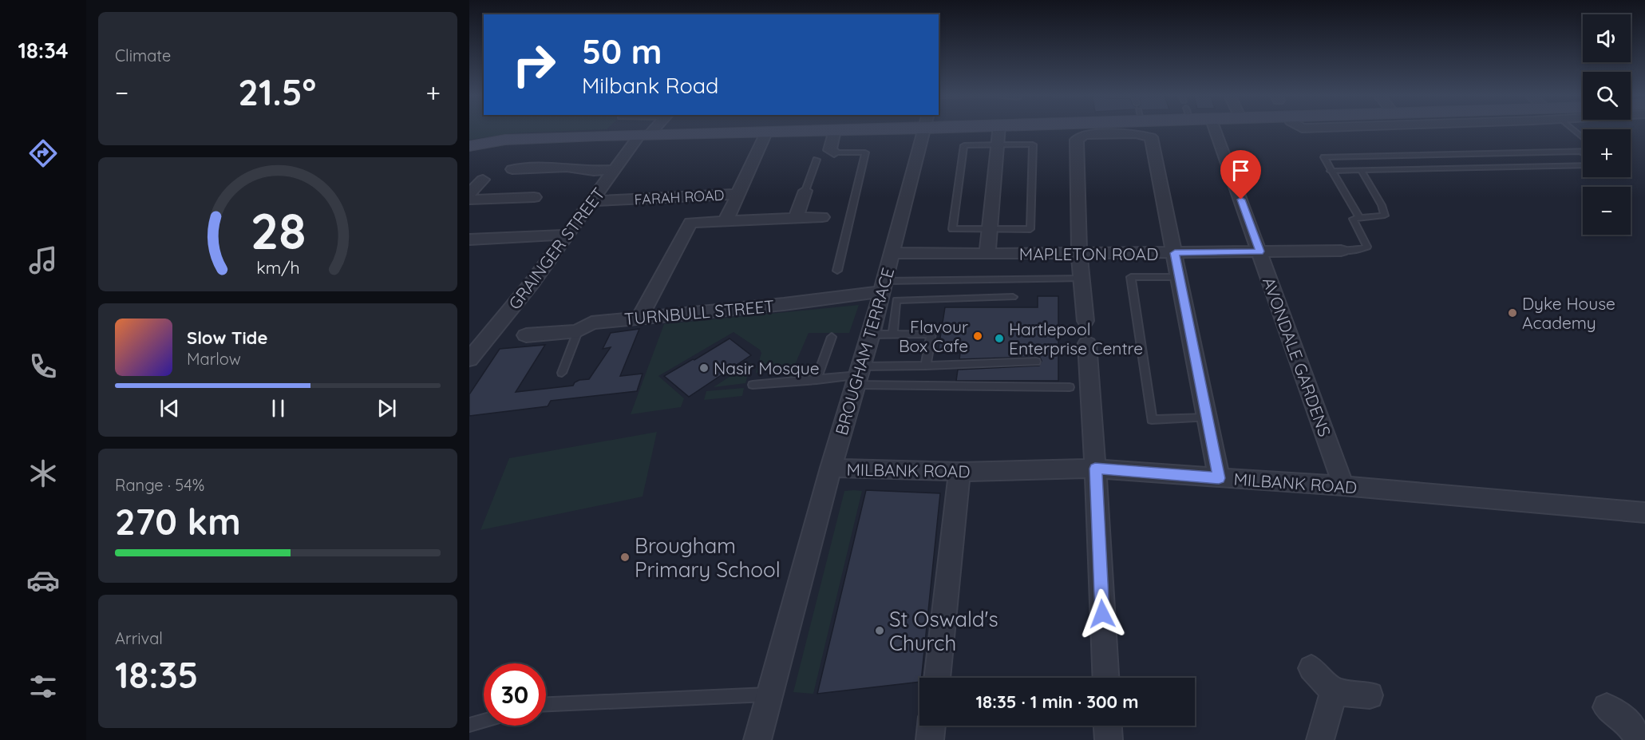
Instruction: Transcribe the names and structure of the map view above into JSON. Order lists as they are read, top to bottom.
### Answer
{
  "streets": {
    "street": [
      "FARAH ROAD",
      "GRAINGER STREET",
      "MAPLETON ROAD",
      "TURNBULL STREET",
      "BROUGHAM TERRACE",
      "AVONDALE GARDENS",
      "MILBANK ROAD"
    ]
  },
  "crossings": [
    ["FARAH ROAD", "GRAINGER STREET"],
    ["MAPLETON ROAD", "BROUGHAM TERRACE"],
    ["MAPLETON ROAD", "AVONDALE GARDENS"],
    ["TURNBULL STREET", "BROUGHAM TERRACE"],
    ["BROUGHAM TERRACE", "MILBANK ROAD"],
    ["AVONDALE GARDENS", "MILBANK ROAD"]
  ],
  "places": [
    "Dyke House Academy",
    "Flavour Box Cafe",
    "Hartlepool Enterprise Centre",
    "Nasir Mosque",
    "Brougham Primary School",
    "St Oswald's Church"
  ],
  "page": {
    "tabs": "18:34",
    "tile": [
      "Climate",
      ["Range · 54%", "270 km"],
      ["Arrival", "18:35"]
    ],
    "map_buttons": ["+", "−"],
    "turn": ["50 m", "Milbank Road"],
    "heat": ["−", "21.5°", "+"],
    "song": ["Slow Tide", "Marlow"],
    "limit": "30",
    "trip": "18:35 · 1 min · 300 m",
    "gauge": ["28", "km/h"]
  }
}
